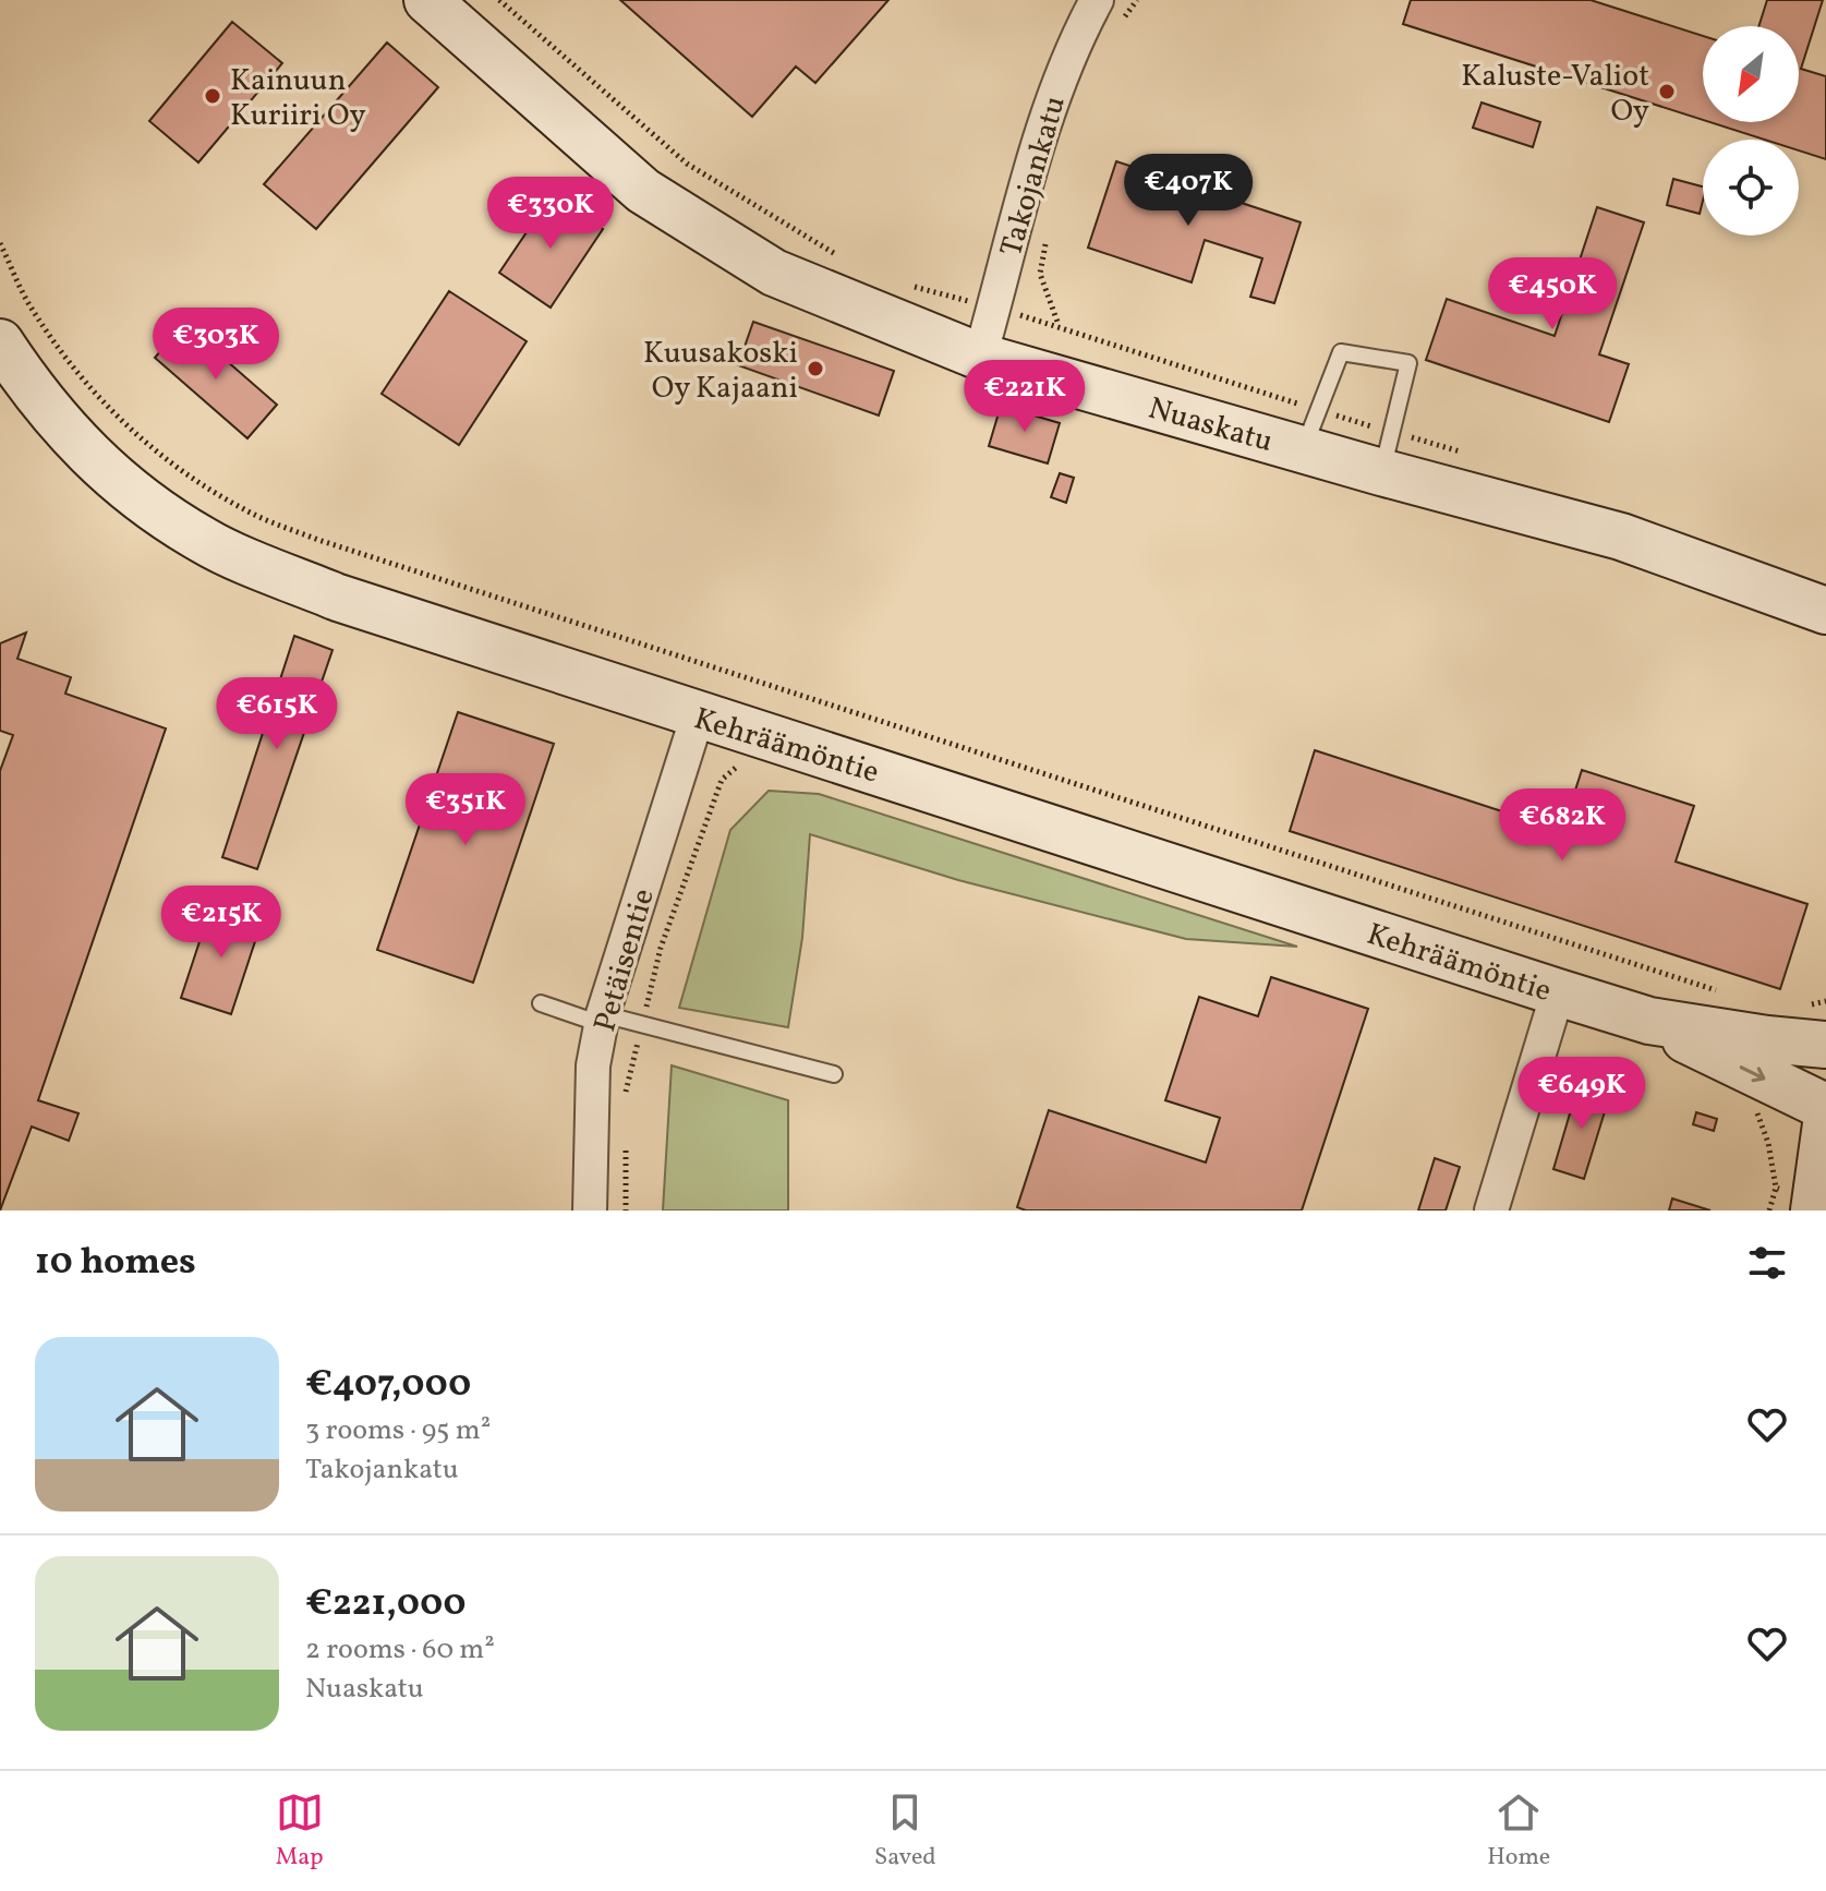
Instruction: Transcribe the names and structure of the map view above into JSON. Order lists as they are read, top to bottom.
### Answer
{
  "streets": {
    "street": [
      "Takojankatu",
      "Nuaskatu",
      "Kehräämöntie",
      "Petäisentie"
    ]
  },
  "crossings": [
    ["Takojankatu", "Nuaskatu"],
    ["Kehräämöntie", "Petäisentie"]
  ],
  "places": ["Kaluste-Valiot Oy", "Kainuun Kuriiri Oy", "Kuusakoski Oy Kajaani"],
  "north": "bottom left",
  "page": {
    "price": [
      "€407K",
      "€330K",
      "€450K",
      "€303K",
      "€221K",
      "€615K",
      "€351K",
      "€682K",
      "€215K",
      "€649K"
    ],
    "heading": "10 homes",
    "list": [
      {
        "name": "€407,000",
        "note": "3 rooms · 95 m² · Takojankatu"
      },
      {
        "name": "€221,000",
        "note": "2 rooms · 60 m² · Nuaskatu"
      }
    ],
    "tabs": ["Map", "Saved", "Home"]
  }
}
